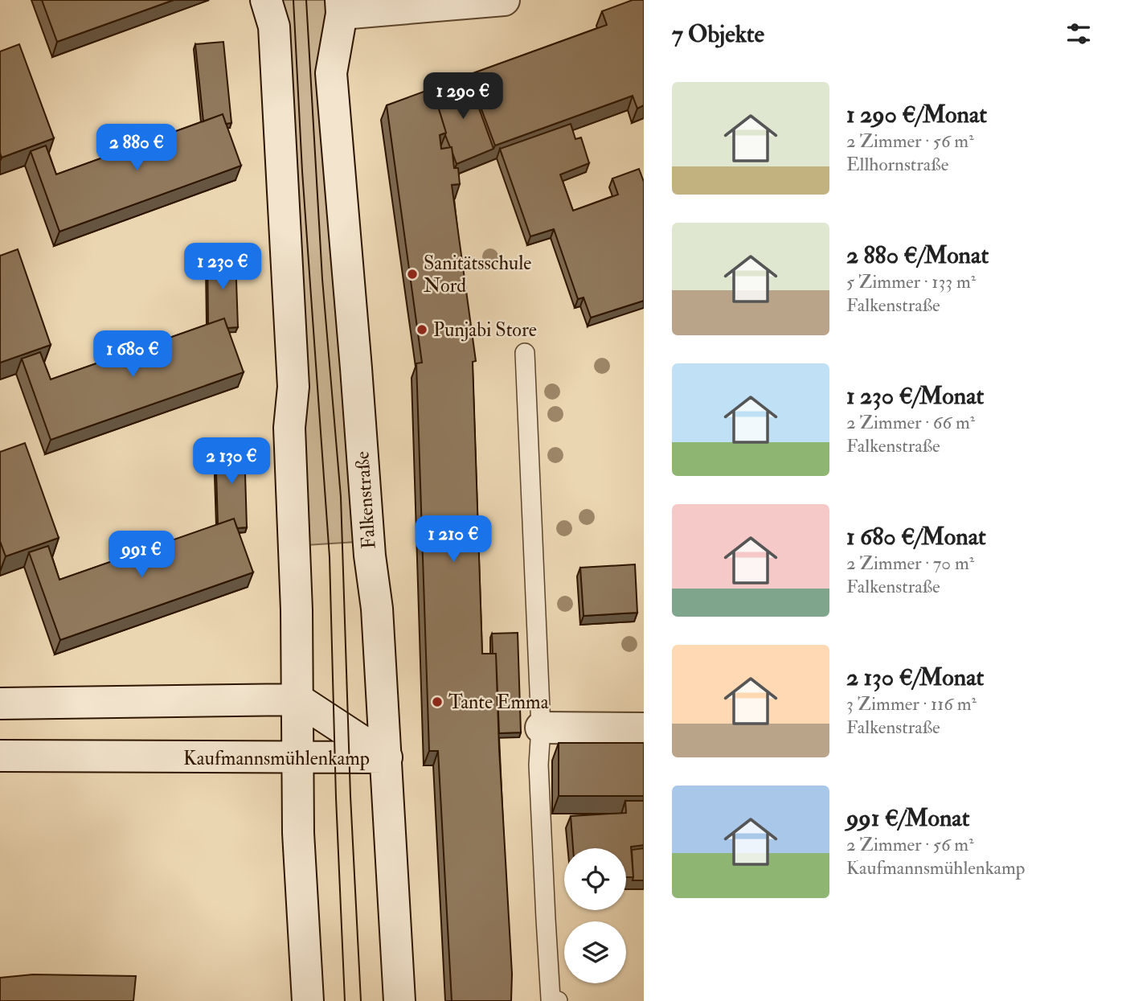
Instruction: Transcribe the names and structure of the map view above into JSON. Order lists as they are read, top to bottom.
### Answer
{
  "streets": {
    "street": ["Falkenstraße", "Kaufmannsmühlenkamp"]
  },
  "crossings": [
    ["Falkenstraße", "Kaufmannsmühlenkamp"]
  ],
  "places": ["Sanitätsschule Nord", "Punjabi Store", "Tante Emma"],
  "page": {
    "heading": "7 Objekte",
    "list": [
      {
        "name": "1 290 €/Monat",
        "note": "2 Zimmer · 56 m² · Ellhornstraße"
      },
      {
        "name": "2 880 €/Monat",
        "note": "5 Zimmer · 133 m² · Falkenstraße"
      },
      {
        "name": "1 230 €/Monat",
        "note": "2 Zimmer · 66 m² · Falkenstraße"
      },
      {
        "name": "1 680 €/Monat",
        "note": "2 Zimmer · 70 m² · Falkenstraße"
      },
      {
        "name": "2 130 €/Monat",
        "note": "3 Zimmer · 116 m² · Falkenstraße"
      },
      {
        "name": "991 €/Monat",
        "note": "2 Zimmer · 56 m² · Kaufmannsmühlenkamp"
      }
    ],
    "price": [
      "1 290 €",
      "2 880 €",
      "1 230 €",
      "1 680 €",
      "2 130 €",
      "1 210 €",
      "991 €"
    ]
  }
}
